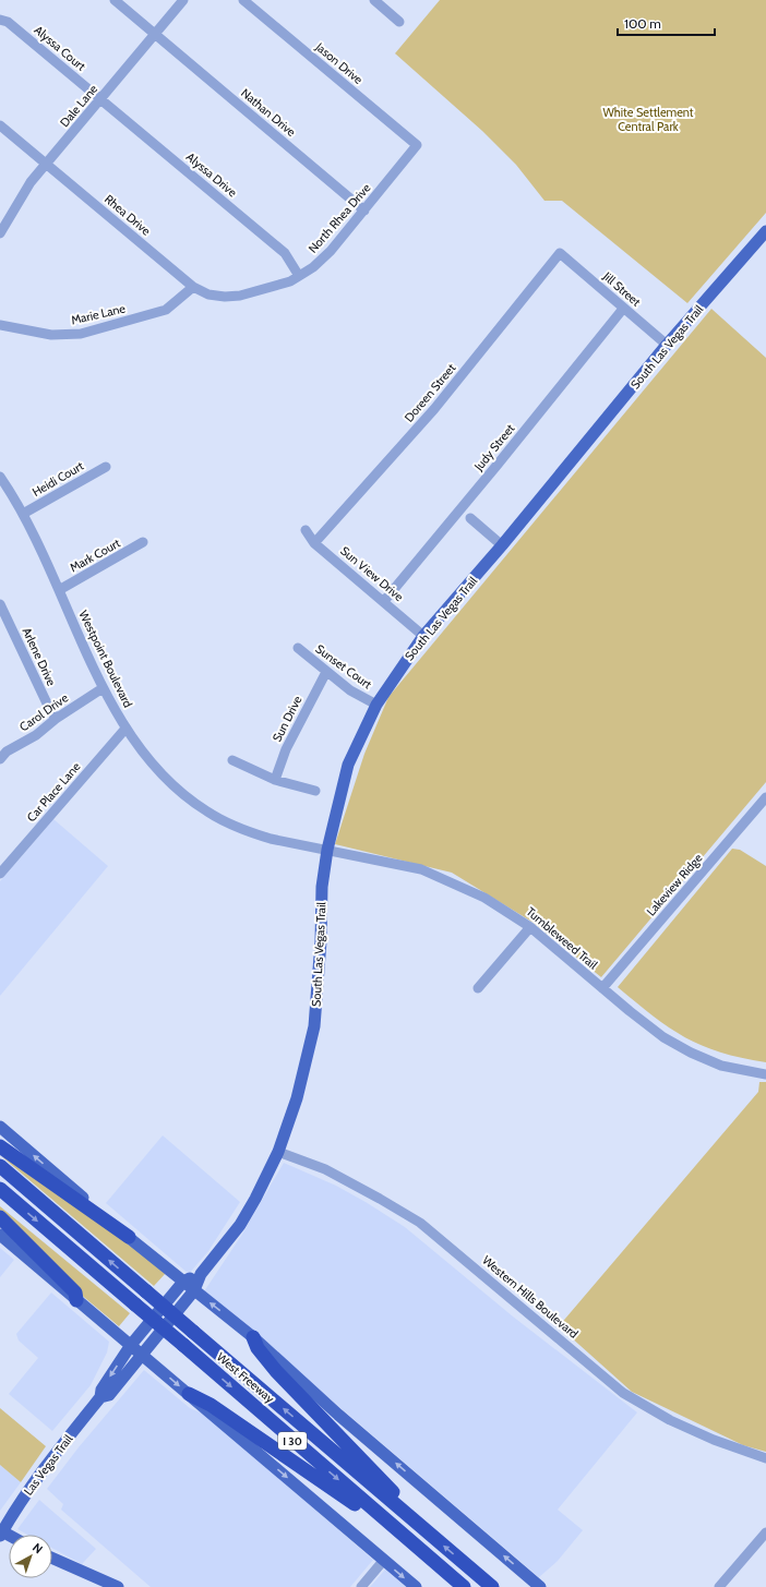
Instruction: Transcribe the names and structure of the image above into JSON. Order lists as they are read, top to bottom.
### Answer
{
  "streets": {
    "highway": ["West Freeway", "I 30"],
    "main road": ["South Las Vegas Trail", "Las Vegas Trail"],
    "street": [
      "Alyssa Court",
      "Jason Drive",
      "Dale Lane",
      "Nathan Drive",
      "Alyssa Drive",
      "Rhea Drive",
      "North Rhea Drive",
      "Jill Street",
      "Marie Lane",
      "Doreen Street",
      "Judy Street",
      "Heidi Court",
      "Mark Court",
      "Sun View Drive",
      "Arlene Drive",
      "Westpoint Boulevard",
      "Sunset Court",
      "Carol Drive",
      "Sun Drive",
      "Car Place Lane",
      "Lakeview Ridge",
      "Tumbleweed Trail",
      "Western Hills Boulevard"
    ]
  },
  "crossings": [
    ["Alyssa Court", "Dale Lane"],
    ["Alyssa Court", "Alyssa Drive"],
    ["Jason Drive", "North Rhea Drive"],
    ["Dale Lane", "Nathan Drive"],
    ["Dale Lane", "Alyssa Drive"],
    ["Dale Lane", "Rhea Drive"],
    ["Nathan Drive", "North Rhea Drive"],
    ["Alyssa Drive", "North Rhea Drive"],
    ["Rhea Drive", "North Rhea Drive"],
    ["Rhea Drive", "Marie Lane"],
    ["North Rhea Drive", "Marie Lane"],
    ["Jill Street", "South Las Vegas Trail"],
    ["Jill Street", "Doreen Street"],
    ["Jill Street", "Judy Street"],
    ["South Las Vegas Trail", "Sun View Drive"],
    ["South Las Vegas Trail", "Westpoint Boulevard"],
    ["South Las Vegas Trail", "Sunset Court"],
    ["South Las Vegas Trail", "Tumbleweed Trail"],
    ["South Las Vegas Trail", "Western Hills Boulevard"],
    ["South Las Vegas Trail", "Las Vegas Trail"],
    ["Doreen Street", "Sun View Drive"],
    ["Judy Street", "Sun View Drive"],
    ["Heidi Court", "Westpoint Boulevard"],
    ["Mark Court", "Westpoint Boulevard"],
    ["Arlene Drive", "Carol Drive"],
    ["Westpoint Boulevard", "Carol Drive"],
    ["Westpoint Boulevard", "Car Place Lane"],
    ["Westpoint Boulevard", "Tumbleweed Trail"],
    ["Sunset Court", "Sun Drive"],
    ["Lakeview Ridge", "Tumbleweed Trail"]
  ],
  "parks": ["White Settlement Central Park"],
  "scale_bar": "100 m",
  "north": "top right"
}
